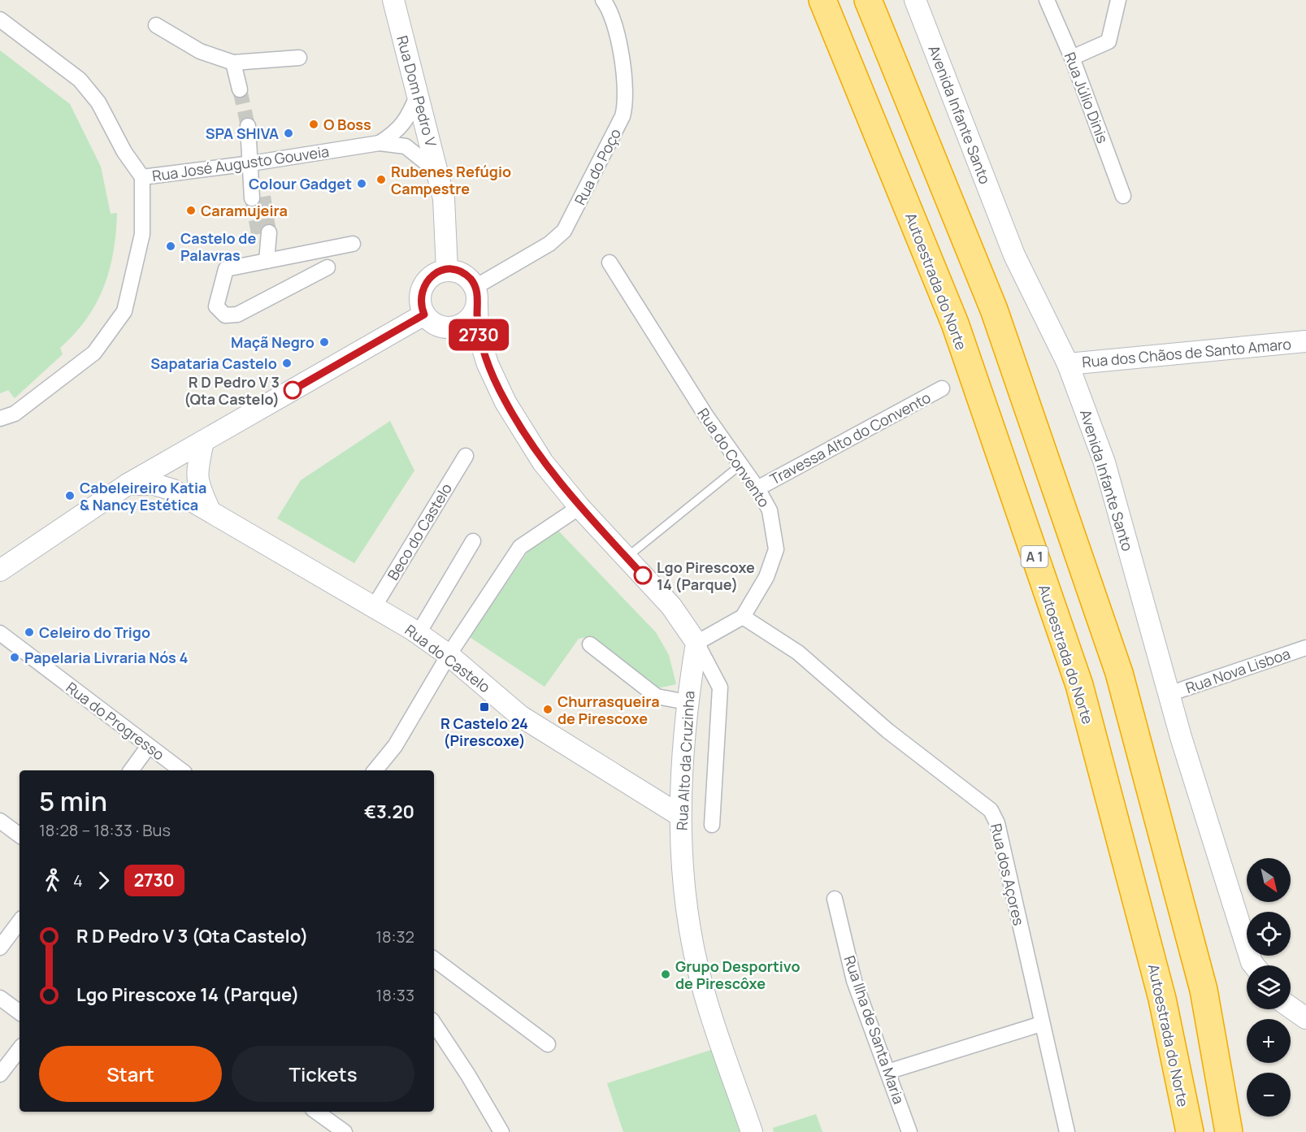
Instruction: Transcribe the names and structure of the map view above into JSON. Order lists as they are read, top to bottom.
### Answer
{
  "streets": {
    "highway": ["Autoestrada do Norte", "A 1"],
    "street": [
      "Rua Dom Pedro V",
      "Rua Júlio Dinis",
      "Avenida Infante Santo",
      "Rua José Augusto Gouveia",
      "Rua do Poço",
      "Rua dos Chãos de Santo Amaro",
      "Travessa Alto do Convento",
      "Rua do Convento",
      "Beco do Castelo",
      "Rua do Castelo",
      "Rua Nova Lisboa",
      "Rua do Progresso",
      "Rua Alto da Cruzinha",
      "Rua dos Açores",
      "Rua Ilha de Santa Maria"
    ]
  },
  "crossings": [
    ["Rua Dom Pedro V", "Rua José Augusto Gouveia"],
    ["Rua Dom Pedro V", "Rua do Poço"],
    ["Avenida Infante Santo", "Rua dos Chãos de Santo Amaro"],
    ["Avenida Infante Santo", "Rua Nova Lisboa"],
    ["Travessa Alto do Convento", "Rua do Convento"],
    ["Rua do Convento", "Rua dos Açores"],
    ["Beco do Castelo", "Rua do Castelo"],
    ["Rua do Castelo", "Rua Alto da Cruzinha"]
  ],
  "places": {
    "other": [
      "O Boss",
      "SPA SHIVA",
      "Rubenes Refúgio Campestre",
      "Colour Gadget",
      "Caramujeira",
      "Castelo de Palavras",
      "Maçã Negro",
      "Sapataria Castelo",
      "R D Pedro V 3 (Qta Castelo)",
      "Cabeleireiro Katia & Nancy Estética",
      "Lgo Pirescoxe 14 (Parque)",
      "Celeiro do Trigo",
      "Papelaria Livraria Nós 4",
      "Churrasqueira de Pirescoxe",
      "Grupo Desportivo de Pirescôxe"
    ],
    "transit": ["R Castelo 24 (Pirescoxe)"]
  },
  "lines": ["bus line 2730"],
  "north": "bottom right",
  "page": {
    "on_map": "2730",
    "heading": ["5 min", "18:28 – 18:33 · Bus", "€3.20"],
    "legs": ["4", "2730"],
    "map_buttons": ["+", "−"],
    "list": [
      {
        "name": "R D Pedro V 3 (Qta Castelo)",
        "value": "18:32"
      },
      {
        "name": "Lgo Pirescoxe 14 (Parque)",
        "value": "18:33"
      }
    ],
    "buttons": ["Start", "Tickets"]
  }
}
